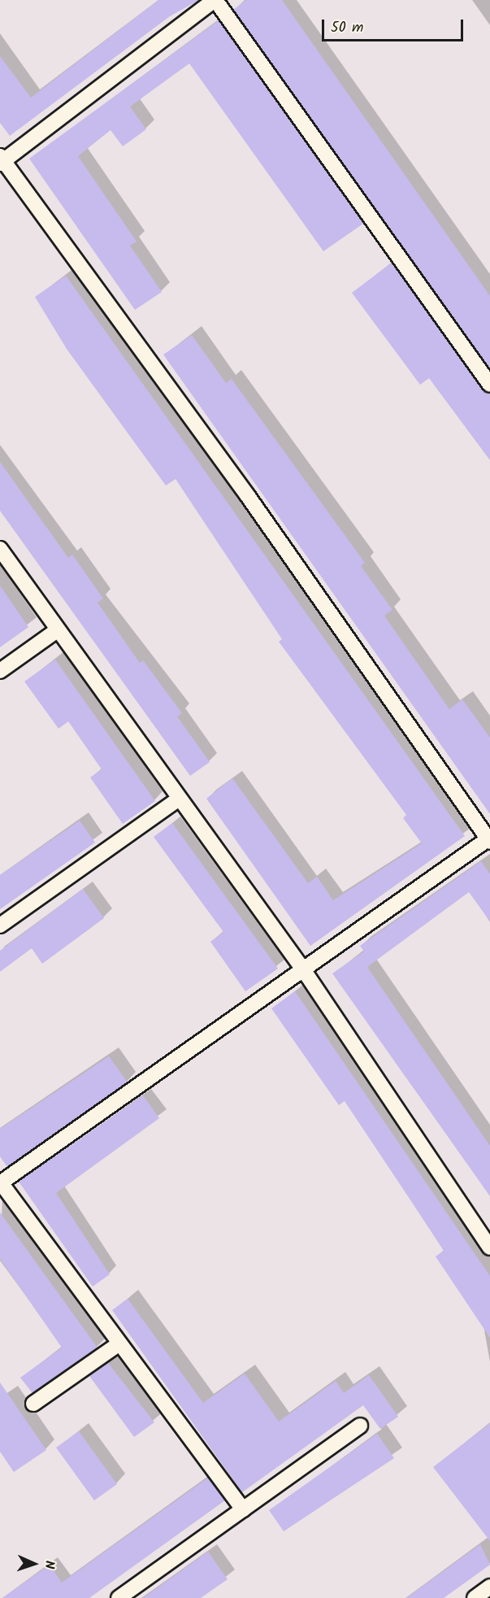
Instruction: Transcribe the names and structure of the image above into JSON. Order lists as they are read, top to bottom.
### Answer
{
  "scale_bar": "50 m",
  "north": "right"
}
